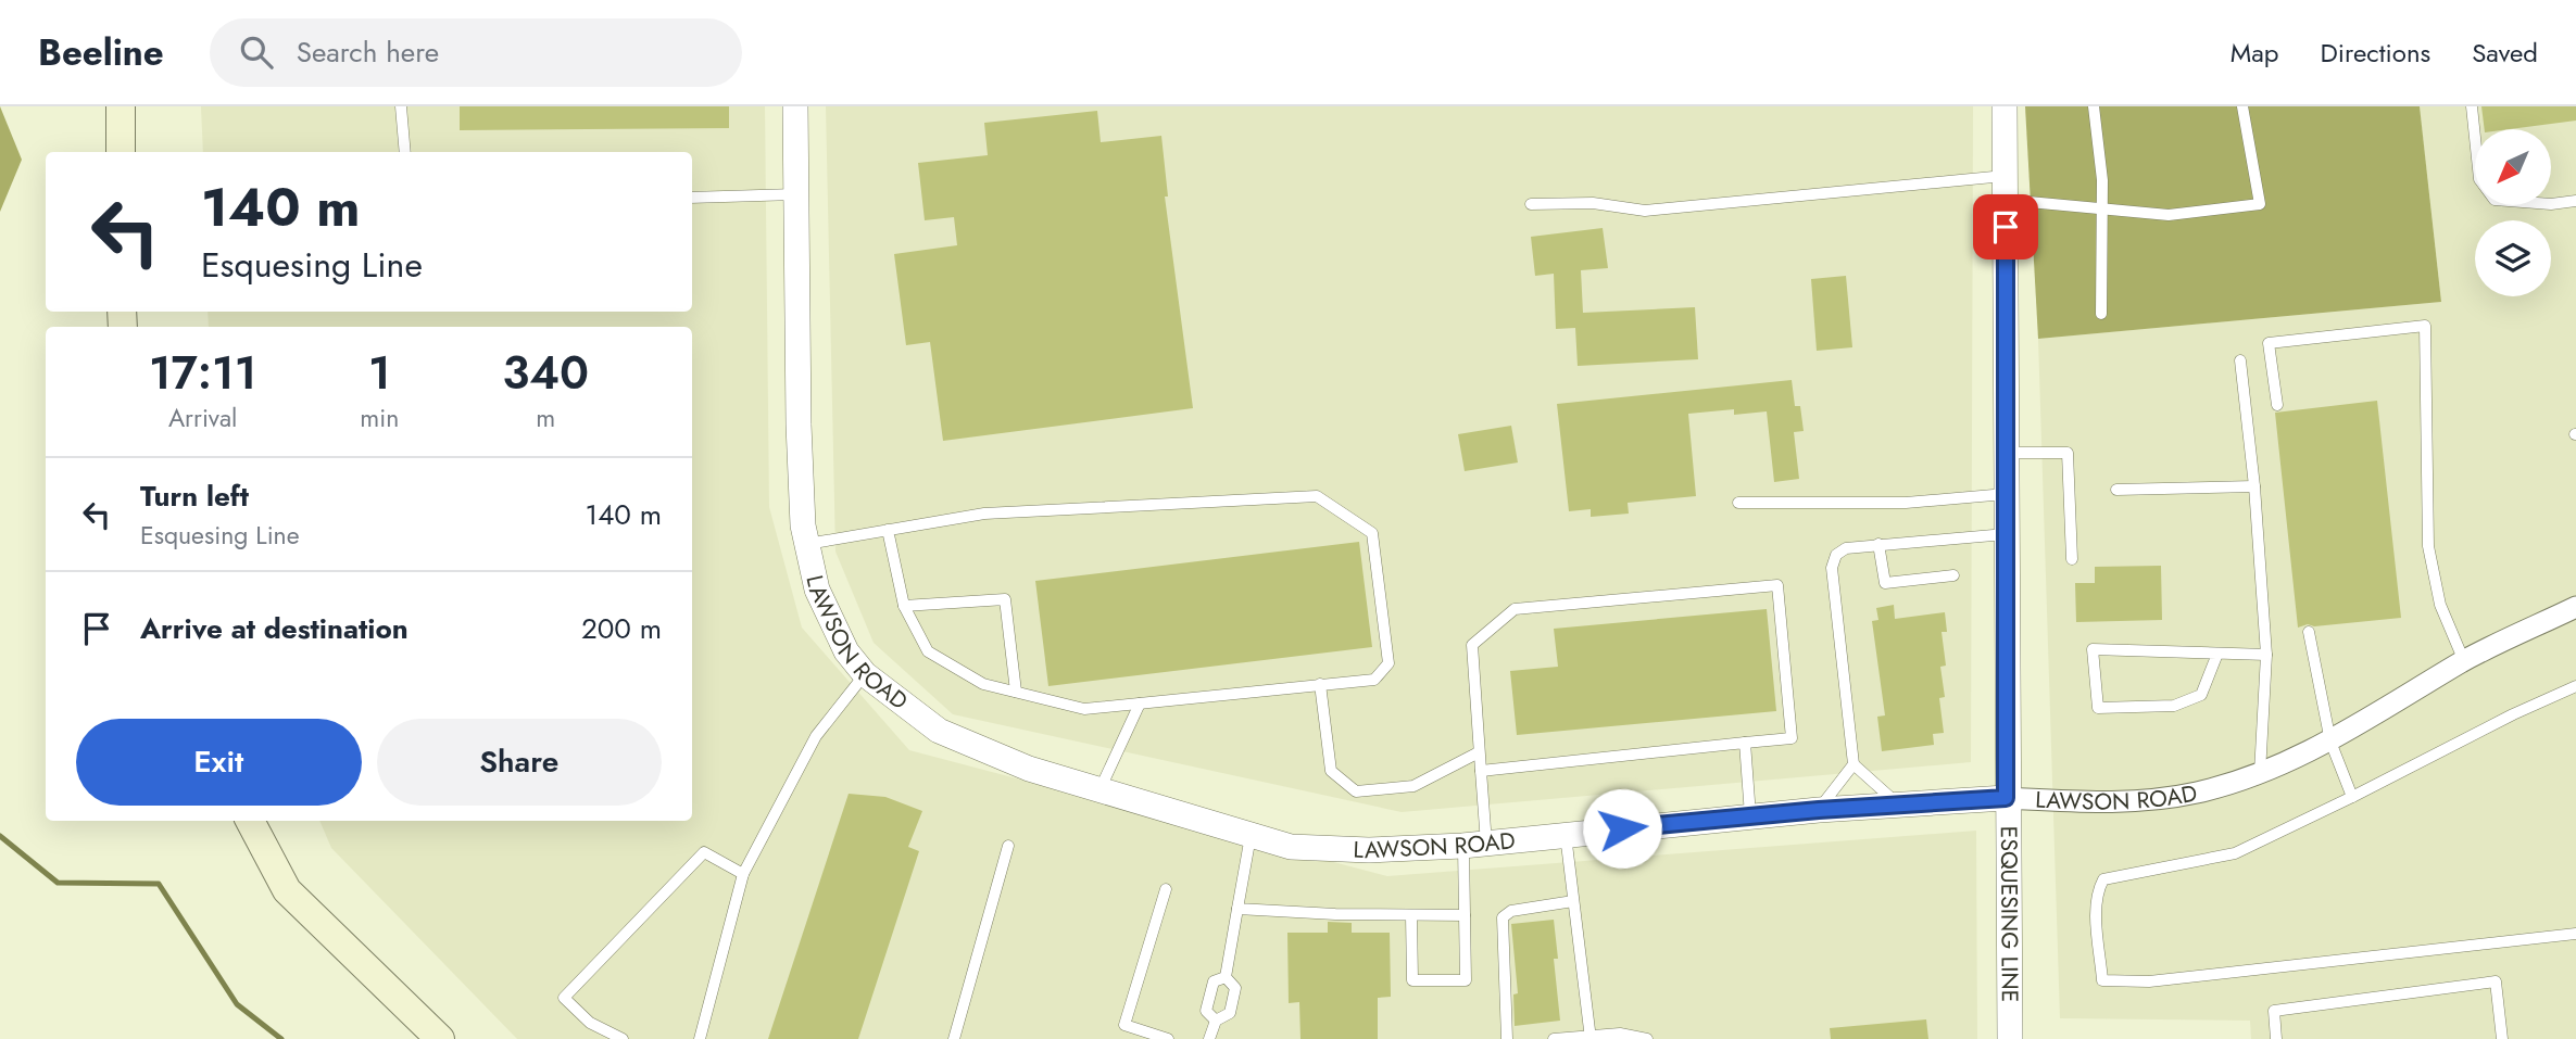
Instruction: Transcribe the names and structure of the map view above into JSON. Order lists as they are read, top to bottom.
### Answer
{
  "streets": {
    "street": ["LAWSON ROAD", "ESQUESING LINE"]
  },
  "crossings": [
    ["LAWSON ROAD", "ESQUESING LINE"]
  ],
  "north": "bottom left",
  "page": {
    "header": "Beeline",
    "search": "Search here",
    "nav": ["Map", "Directions", "Saved"],
    "turn": ["140 m", "Esquesing Line"],
    "eta": [
      "17:11",
      "Arrival",
      "1",
      "min",
      "340",
      "m"
    ],
    "list": [
      {
        "name": "Turn left",
        "note": "Esquesing Line",
        "value": "140 m"
      },
      {
        "name": "Arrive at destination",
        "value": "200 m"
      }
    ],
    "buttons": ["Exit", "Share"]
  }
}
